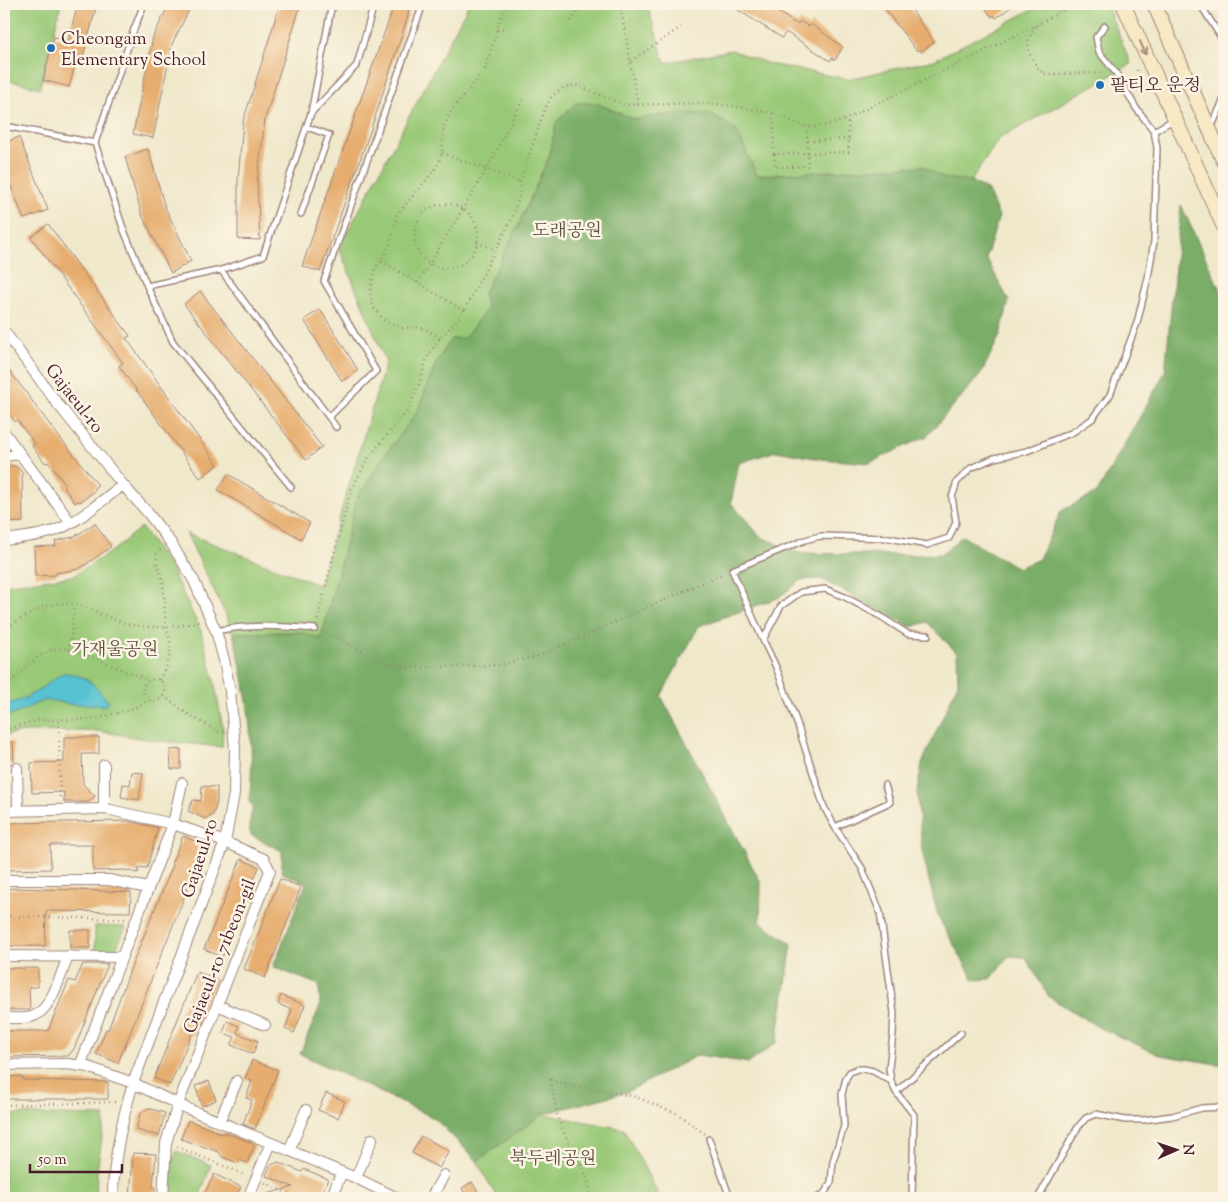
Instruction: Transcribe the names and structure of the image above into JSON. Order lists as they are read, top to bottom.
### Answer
{
  "streets": {
    "street": ["Gajaeul-ro", "Gajaeul-ro 71beon-gil"]
  },
  "crossings": [
    ["Gajaeul-ro", "Gajaeul-ro 71beon-gil"]
  ],
  "parks": ["도래공원", "가재울공원", "북두레공원"],
  "places": ["Cheongam Elementary School", "팥티오 운정"],
  "scale_bar": "50 m",
  "north": "right"
}
